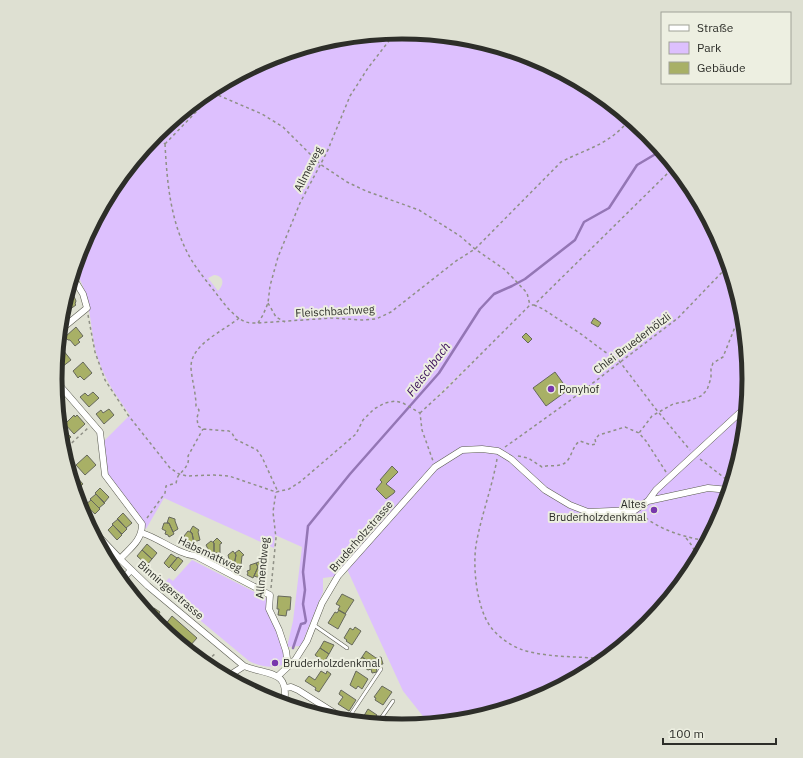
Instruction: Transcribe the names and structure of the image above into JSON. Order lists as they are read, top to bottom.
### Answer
{
  "streets": {
    "street": [
      "Bruderholzstrasse",
      "Habsmattweg",
      "Allmendweg",
      "Binningerstrasse"
    ],
    "path": ["Allmeweg", "Fleischbachweg", "Chlei Bruederhölzli"]
  },
  "crossings": [
    ["Allmeweg", "Fleischbachweg"],
    ["Chlei Bruederhölzli", "Bruderholzstrasse"],
    ["Bruderholzstrasse", "Allmendweg"],
    ["Habsmattweg", "Allmendweg"]
  ],
  "water": ["Fleischbach"],
  "places": ["Ponyhof", "Altes Bruderholzdenkmal", "Bruderholzdenkmal"],
  "legend": ["Straße", "Park", "Gebäude"],
  "scale_bar": "100 m"
}
